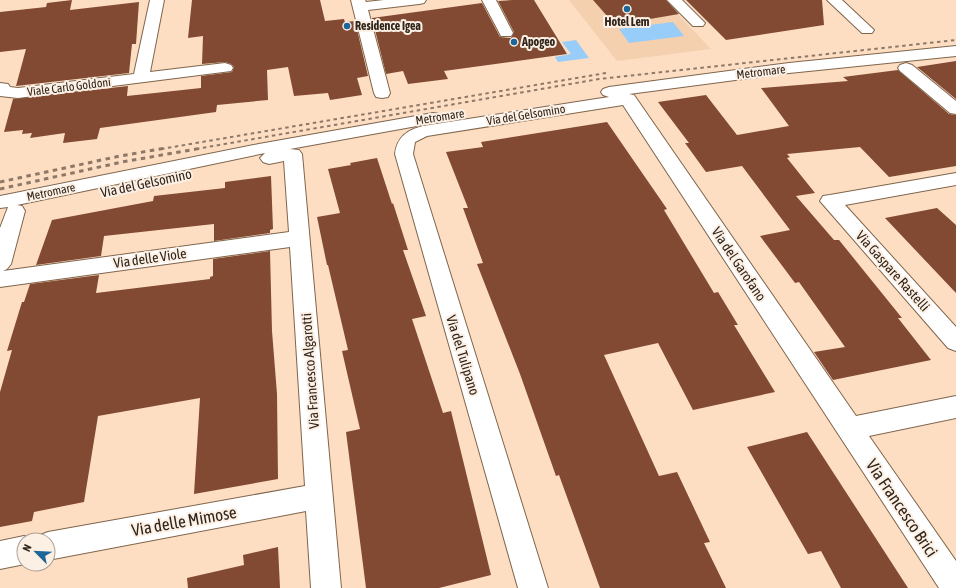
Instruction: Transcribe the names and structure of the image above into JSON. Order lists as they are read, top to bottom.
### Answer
{
  "streets": {
    "street": [
      "Metromare",
      "Viale Carlo Goldoni",
      "Via del Gelsomino",
      "Via delle Viole",
      "Via del Garofano",
      "Via Gaspare Rastelli",
      "Via del Tulipano",
      "Via Francesco Algarotti",
      "Via Francesco Brici",
      "Via delle Mimose"
    ]
  },
  "crossings": [
    ["Metromare", "Via del Gelsomino"],
    ["Via del Gelsomino", "Via del Garofano"],
    ["Via del Gelsomino", "Via del Tulipano"],
    ["Via del Gelsomino", "Via Francesco Algarotti"],
    ["Via delle Viole", "Via Francesco Algarotti"],
    ["Via del Garofano", "Via Francesco Brici"],
    ["Via Francesco Algarotti", "Via delle Mimose"]
  ],
  "places": ["Hotel Lem", "Residence Igea", "Apogeo"],
  "north": "top left"
}
